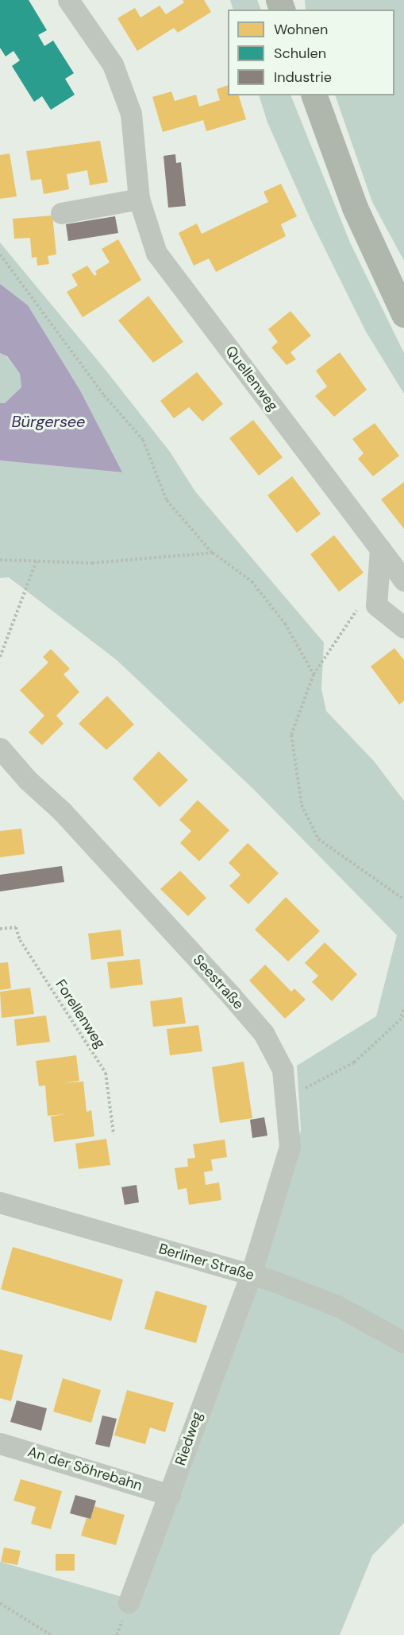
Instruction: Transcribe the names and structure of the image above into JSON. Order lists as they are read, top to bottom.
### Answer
{
  "streets": {
    "street": [
      "Quellenweg",
      "Seestraße",
      "Berliner Straße",
      "Riedweg",
      "An der Söhrebahn"
    ],
    "path": ["Forellenweg"]
  },
  "crossings": [
    ["Seestraße", "Berliner Straße"],
    ["Seestraße", "Riedweg"],
    ["Berliner Straße", "Riedweg"],
    ["Riedweg", "An der Söhrebahn"]
  ],
  "water": ["Bürgersee"],
  "legend": ["Wohnen", "Schulen", "Industrie"]
}
